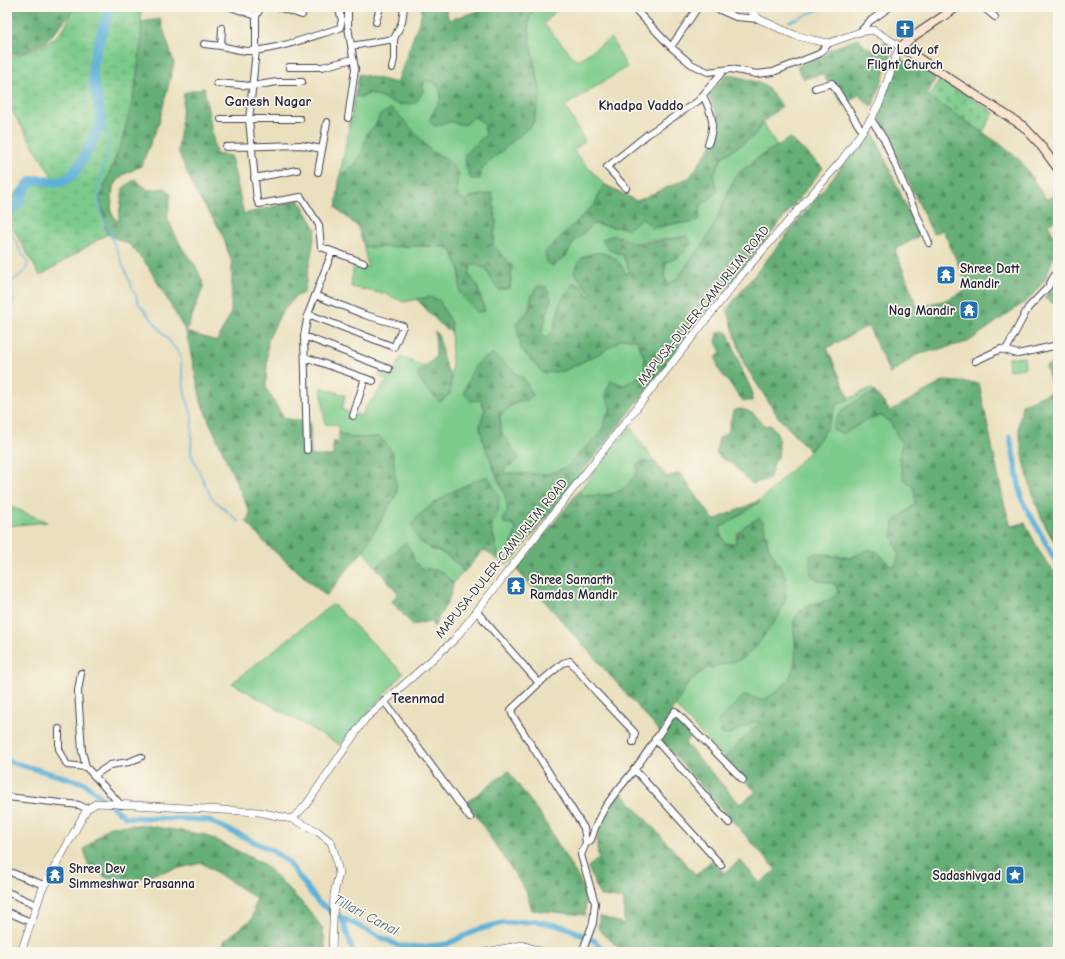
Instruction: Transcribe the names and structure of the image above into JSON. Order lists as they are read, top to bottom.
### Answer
{
  "streets": {
    "street": ["MAPUSA-DULER-CAMURLIM ROAD"]
  },
  "districts": ["Ganesh Nagar", "Khadpa Vaddo", "Teenmad"],
  "water": ["Tillari Canal"],
  "places": {
    "church": ["Our Lady of Flight Church"],
    "temple": [
      "Shree Datt Mandir",
      "Nag Mandir",
      "Shree Samarth Ramdas Mandir",
      "Shree Dev Simmeshwar Prasanna"
    ],
    "place": ["Sadashivgad"]
  }
}
